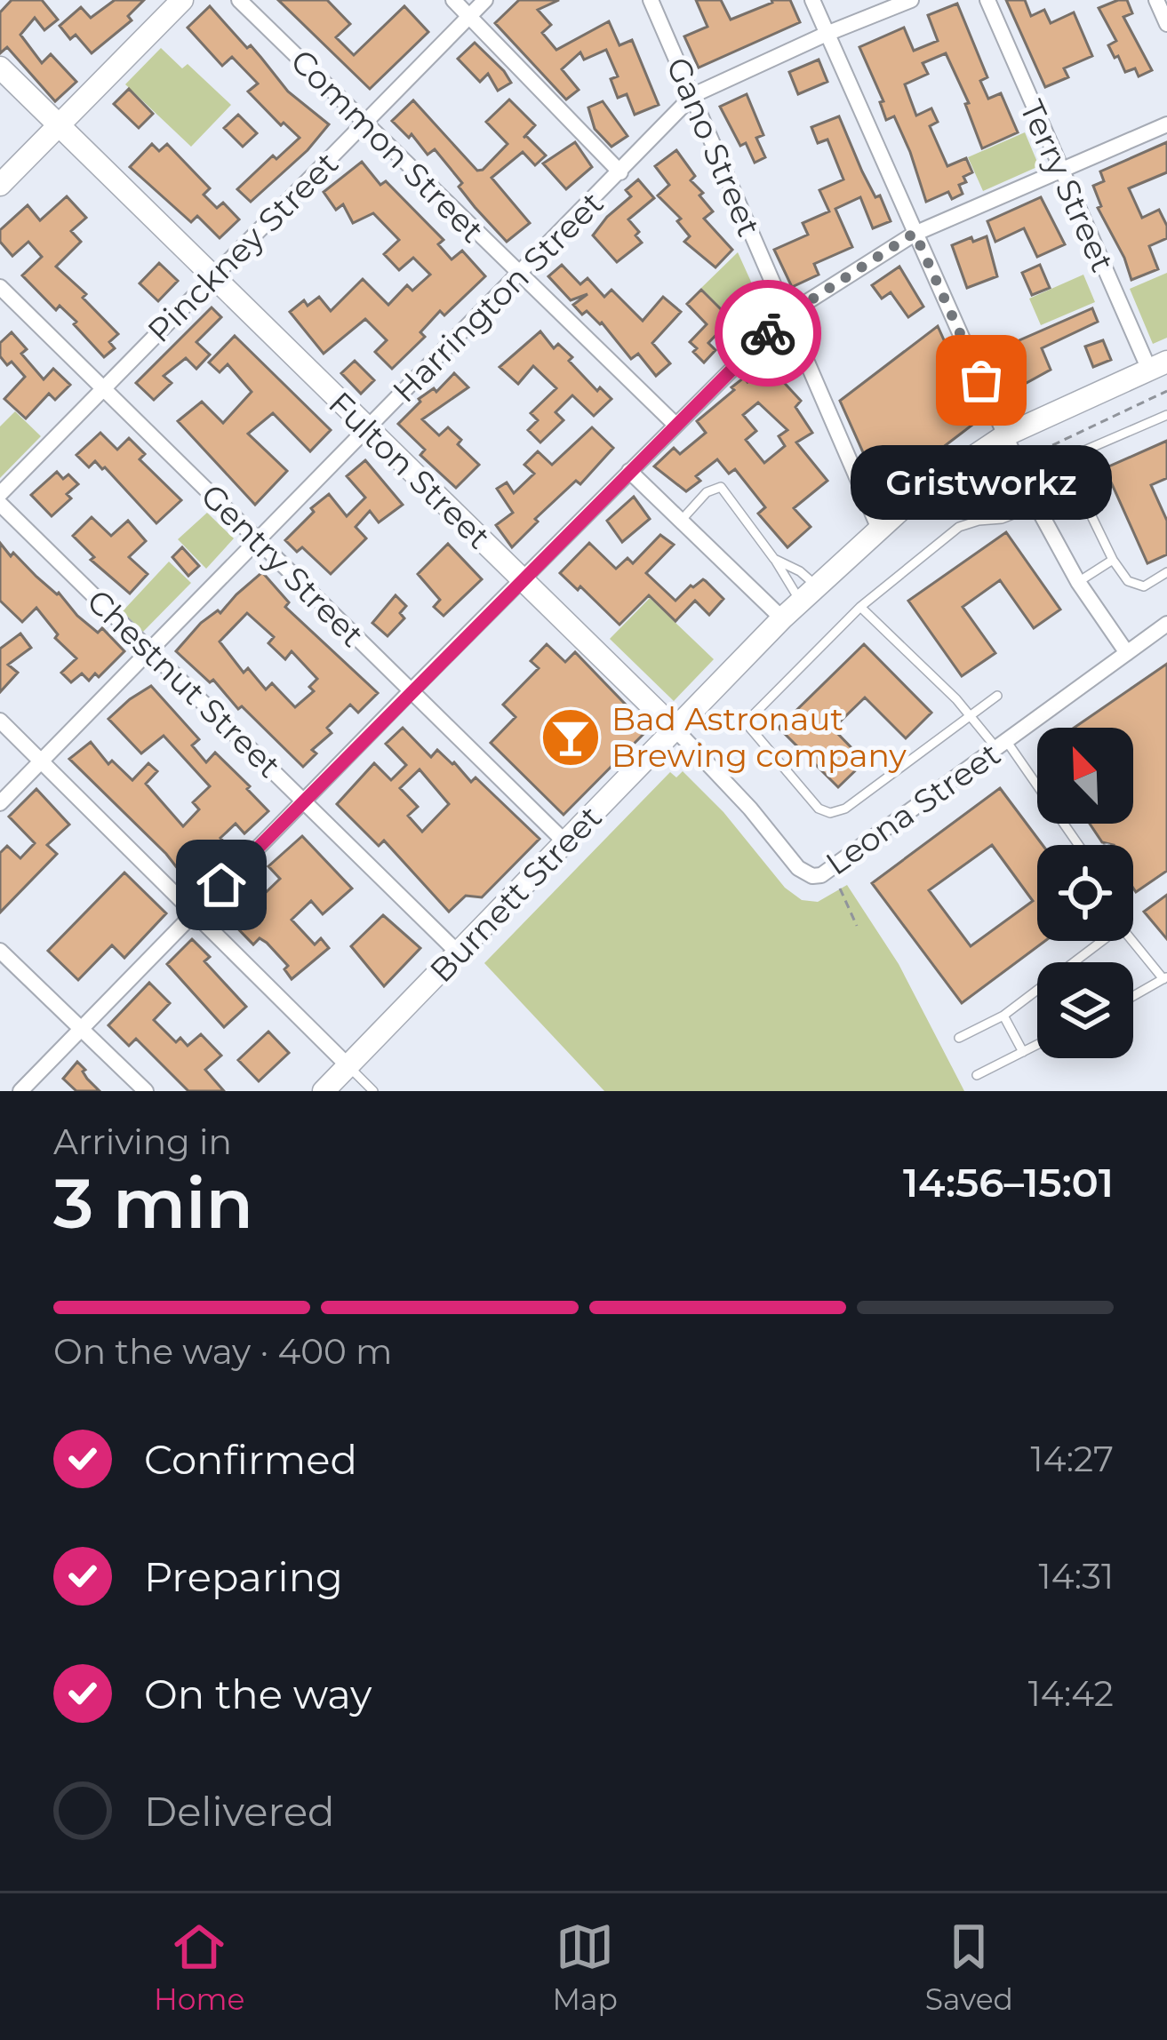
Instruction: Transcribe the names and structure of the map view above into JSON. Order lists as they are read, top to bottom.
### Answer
{
  "streets": {
    "street": [
      "Common Street",
      "Gano Street",
      "Terry Street",
      "Pinckney Street",
      "Harrington Street",
      "Fulton Street",
      "Gentry Street",
      "Chestnut Street",
      "Leona Street",
      "Burnett Street"
    ]
  },
  "crossings": [
    ["Common Street", "Pinckney Street"],
    ["Common Street", "Harrington Street"],
    ["Gano Street", "Harrington Street"],
    ["Gano Street", "Burnett Street"],
    ["Terry Street", "Burnett Street"],
    ["Pinckney Street", "Fulton Street"],
    ["Pinckney Street", "Gentry Street"],
    ["Harrington Street", "Fulton Street"],
    ["Harrington Street", "Gentry Street"],
    ["Harrington Street", "Chestnut Street"],
    ["Fulton Street", "Leona Street"],
    ["Fulton Street", "Burnett Street"],
    ["Gentry Street", "Burnett Street"],
    ["Chestnut Street", "Burnett Street"]
  ],
  "places": {
    "other": ["Gristworkz"],
    "bar": ["Bad Astronaut Brewing company"]
  },
  "north": "top left",
  "page": {
    "bubble": "Gristworkz",
    "heading": ["3 min", "Arriving in", "14:56–15:01"],
    "bar": "On the way · 400 m",
    "list": [
      ["Confirmed", "14:27"],
      ["Preparing", "14:31"],
      ["On the way", "14:42"],
      "Delivered"
    ],
    "tabs": ["Home", "Map", "Saved"]
  }
}
